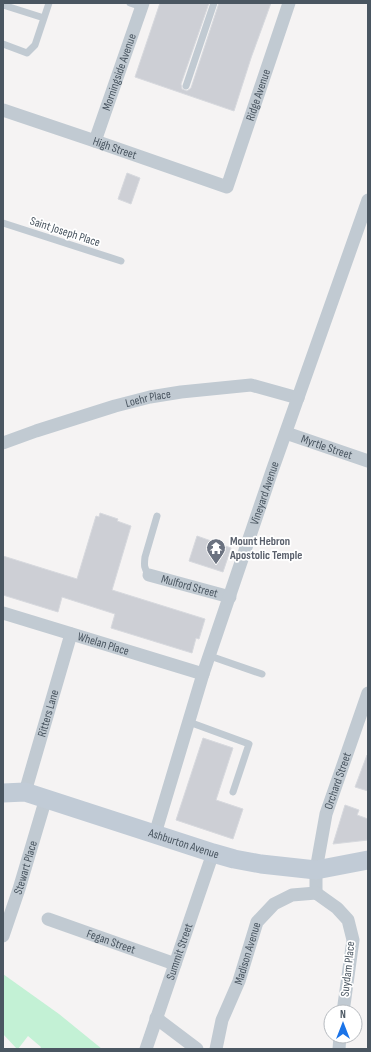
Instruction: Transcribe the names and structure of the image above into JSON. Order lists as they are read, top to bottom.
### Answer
{
  "streets": {
    "main road": ["Ashburton Avenue"],
    "street": [
      "Morningside Avenue",
      "Ridge Avenue",
      "High Street",
      "Loehr Place",
      "Myrtle Street",
      "Vineyard Avenue",
      "Mulford Street",
      "Whelan Place",
      "Ritters Lane",
      "Orchard Street",
      "Stewart Place",
      "Fegan Street",
      "Summit Street",
      "Madison Avenue",
      "Suydam Place"
    ],
    "lane": ["Saint Joseph Place"]
  },
  "crossings": [
    ["Morningside Avenue", "High Street"],
    ["Ridge Avenue", "High Street"],
    ["Loehr Place", "Vineyard Avenue"],
    ["Myrtle Street", "Vineyard Avenue"],
    ["Vineyard Avenue", "Mulford Street"],
    ["Vineyard Avenue", "Whelan Place"],
    ["Vineyard Avenue", "Ashburton Avenue"],
    ["Whelan Place", "Ritters Lane"],
    ["Ritters Lane", "Ashburton Avenue"],
    ["Orchard Street", "Ashburton Avenue"],
    ["Ashburton Avenue", "Stewart Place"],
    ["Ashburton Avenue", "Summit Street"],
    ["Fegan Street", "Summit Street"],
    ["Madison Avenue", "Suydam Place"]
  ],
  "places": {
    "temple": ["Mount Hebron Apostolic Temple"]
  },
  "north": "top"
}
